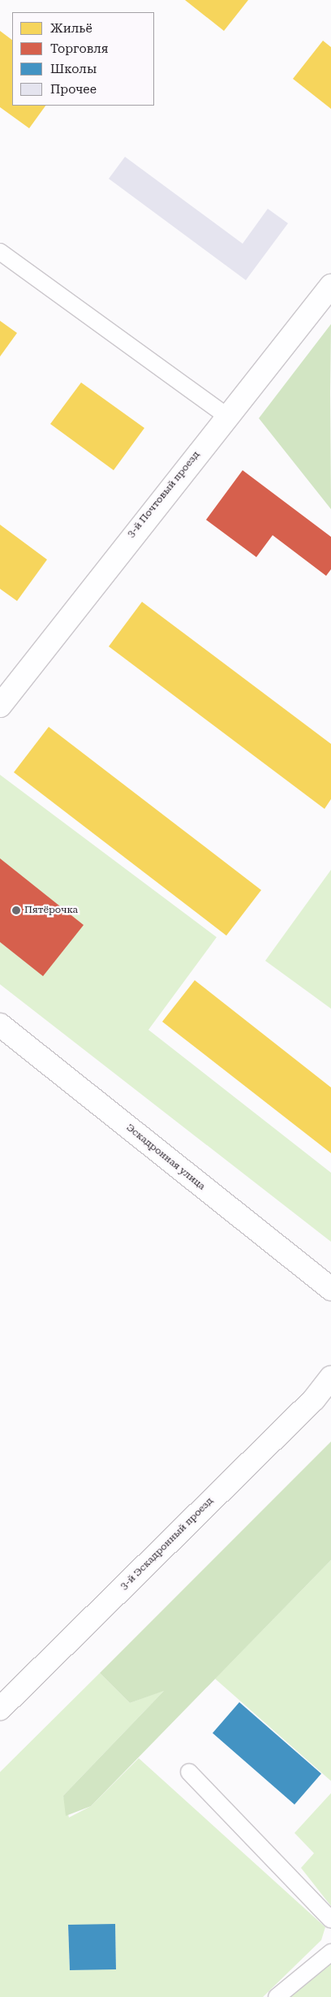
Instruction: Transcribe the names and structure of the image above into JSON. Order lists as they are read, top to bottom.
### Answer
{
  "streets": {
    "street": ["3-й Почтовый проезд", "Эскадронная улица", "3-й Эскадронный проезд"]
  },
  "places": ["Пятёрочка"],
  "legend": [
    "Жильё",
    "Торговля",
    "Школы",
    "Прочее"
  ]
}
